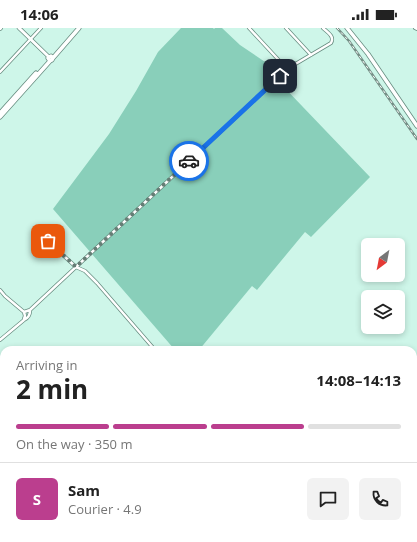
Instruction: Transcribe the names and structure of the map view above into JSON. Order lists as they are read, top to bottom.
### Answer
{
  "north": "bottom left",
  "page": {
    "status": "14:06",
    "heading": ["2 min", "Arriving in", "14:08–14:13"],
    "panel": ["Sam", "Courier · 4.9"],
    "bar": "On the way · 350 m",
    "round": "S"
  }
}
